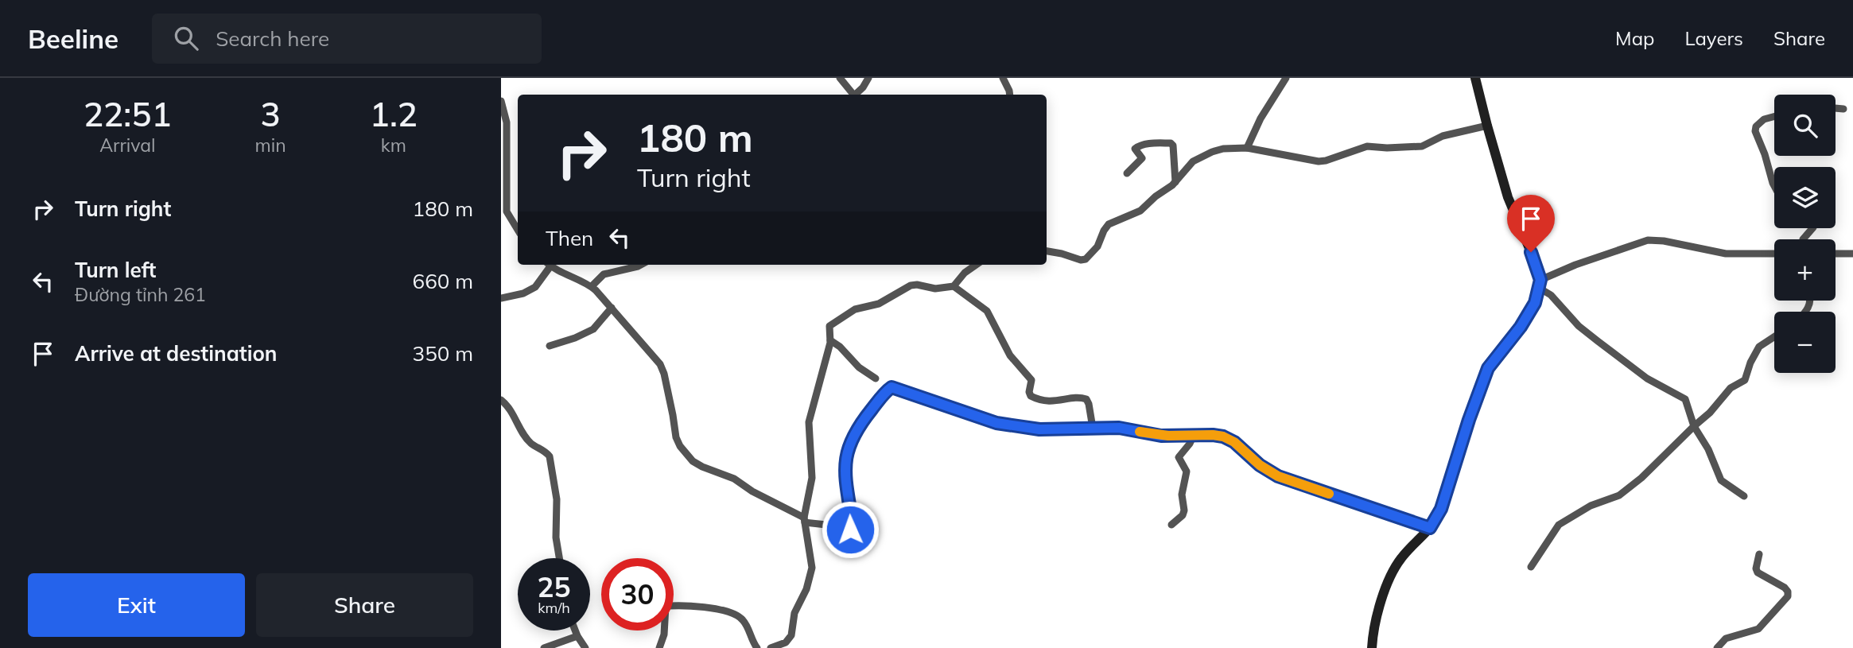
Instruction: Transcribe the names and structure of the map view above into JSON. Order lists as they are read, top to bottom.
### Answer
{
  "page": {
    "header": "Beeline",
    "search": "Search here",
    "nav": ["Map", "Layers", "Share"],
    "eta": [
      "22:51",
      "Arrival",
      "3",
      "min",
      "1.2",
      "km"
    ],
    "map_buttons": ["+", "−"],
    "turn": ["180 m", "Turn right"],
    "list": [
      {
        "name": "Turn right",
        "value": "180 m"
      },
      {
        "name": "Turn left",
        "note": "Đường tỉnh 261",
        "value": "660 m"
      },
      {
        "name": "Arrive at destination",
        "value": "350 m"
      }
    ],
    "then": "Then",
    "speed": "25 km/h",
    "limit": "30",
    "buttons": ["Exit", "Share"]
  }
}
